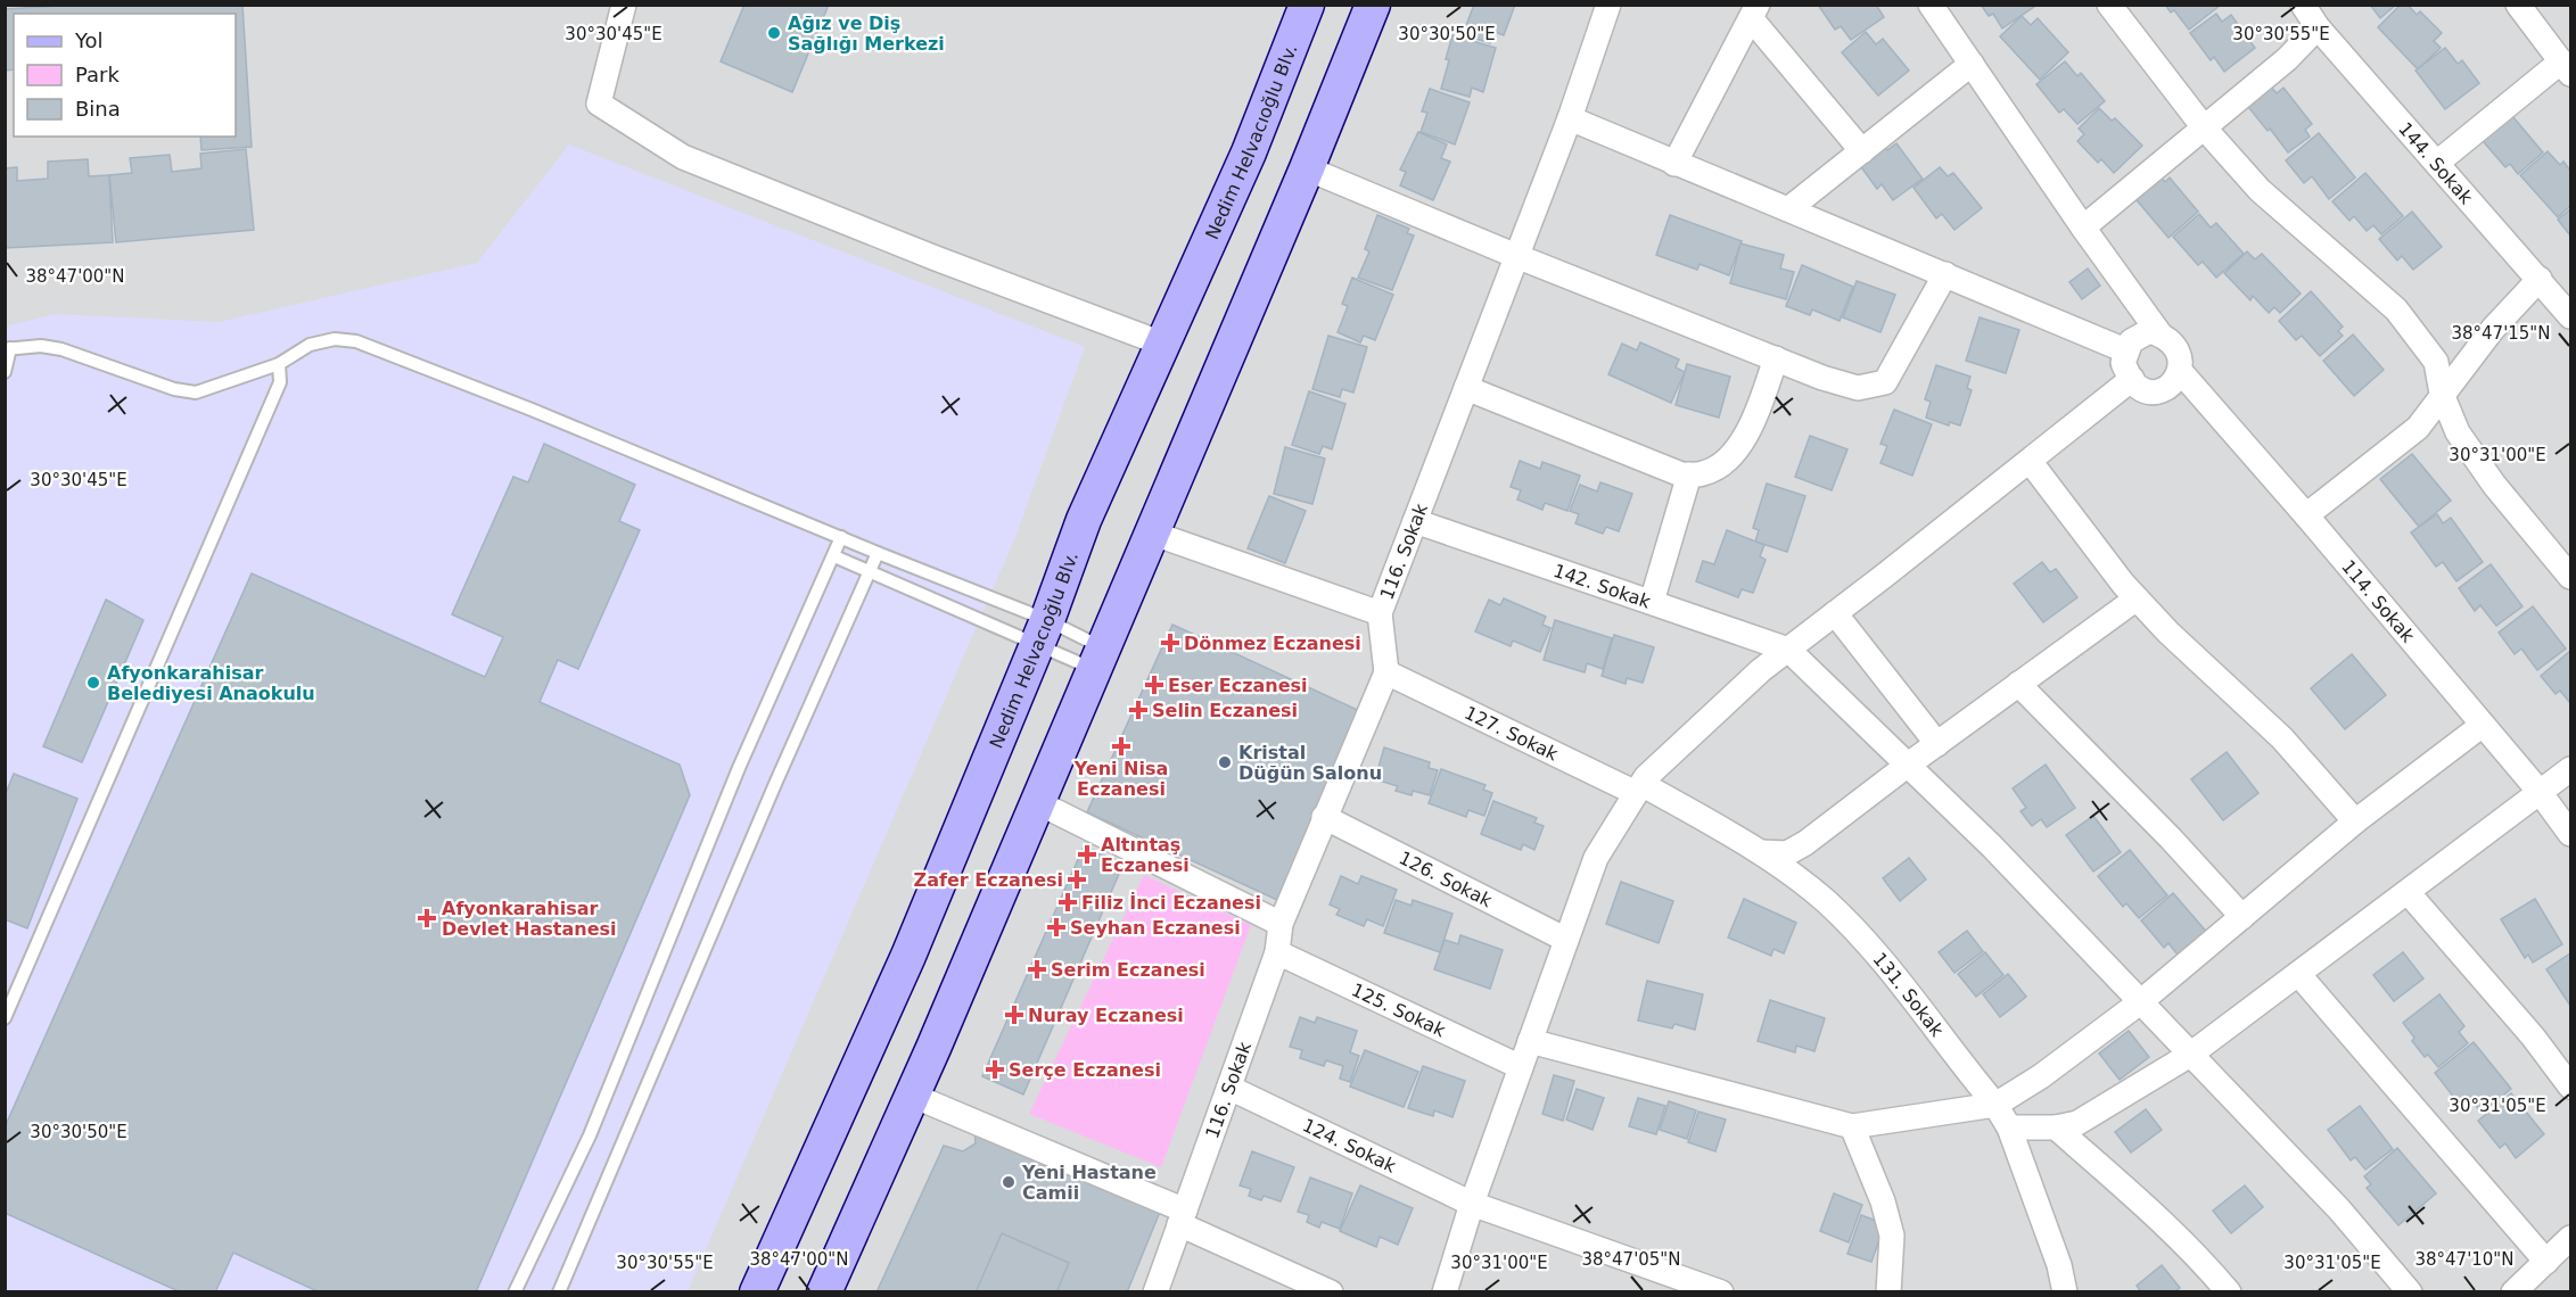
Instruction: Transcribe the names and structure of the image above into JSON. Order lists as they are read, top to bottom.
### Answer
{
  "streets": {
    "main road": ["Nedim Helvacıoğlu Blv."],
    "street": [
      "144. Sokak",
      "116. Sokak",
      "142. Sokak",
      "114. Sokak",
      "127. Sokak",
      "126. Sokak",
      "131. Sokak",
      "125. Sokak",
      "124. Sokak"
    ]
  },
  "crossings": [
    ["116. Sokak", "142. Sokak"],
    ["116. Sokak", "127. Sokak"],
    ["116. Sokak", "126. Sokak"],
    ["116. Sokak", "125. Sokak"],
    ["116. Sokak", "124. Sokak"],
    ["127. Sokak", "131. Sokak"]
  ],
  "places": {
    "other": [
      "Ağız ve Diş Sağlığı Merkezi",
      "Afyonkarahisar Belediyesi Anaokulu",
      "Kristal Düğün Salonu",
      "Yeni Hastane Camii"
    ],
    "health": [
      "Dönmez Eczanesi",
      "Eser Eczanesi",
      "Selin Eczanesi",
      "Yeni Nisa Eczanesi",
      "Altıntaş Eczanesi",
      "Zafer Eczanesi",
      "Filiz İnci Eczanesi",
      "Afyonkarahisar Devlet Hastanesi",
      "Seyhan Eczanesi",
      "Serim Eczanesi",
      "Nuray Eczanesi",
      "Serçe Eczanesi"
    ]
  },
  "legend": ["Yol", "Park", "Bina"],
  "coordinates": [
    "30°30'45\"E",
    "30°30'50\"E",
    "30°30'55\"E",
    "38°47'00\"N",
    "38°47'15\"N",
    "30°31'00\"E",
    "30°31'05\"E",
    "38°47'05\"N",
    "38°47'10\"N"
  ]
}
